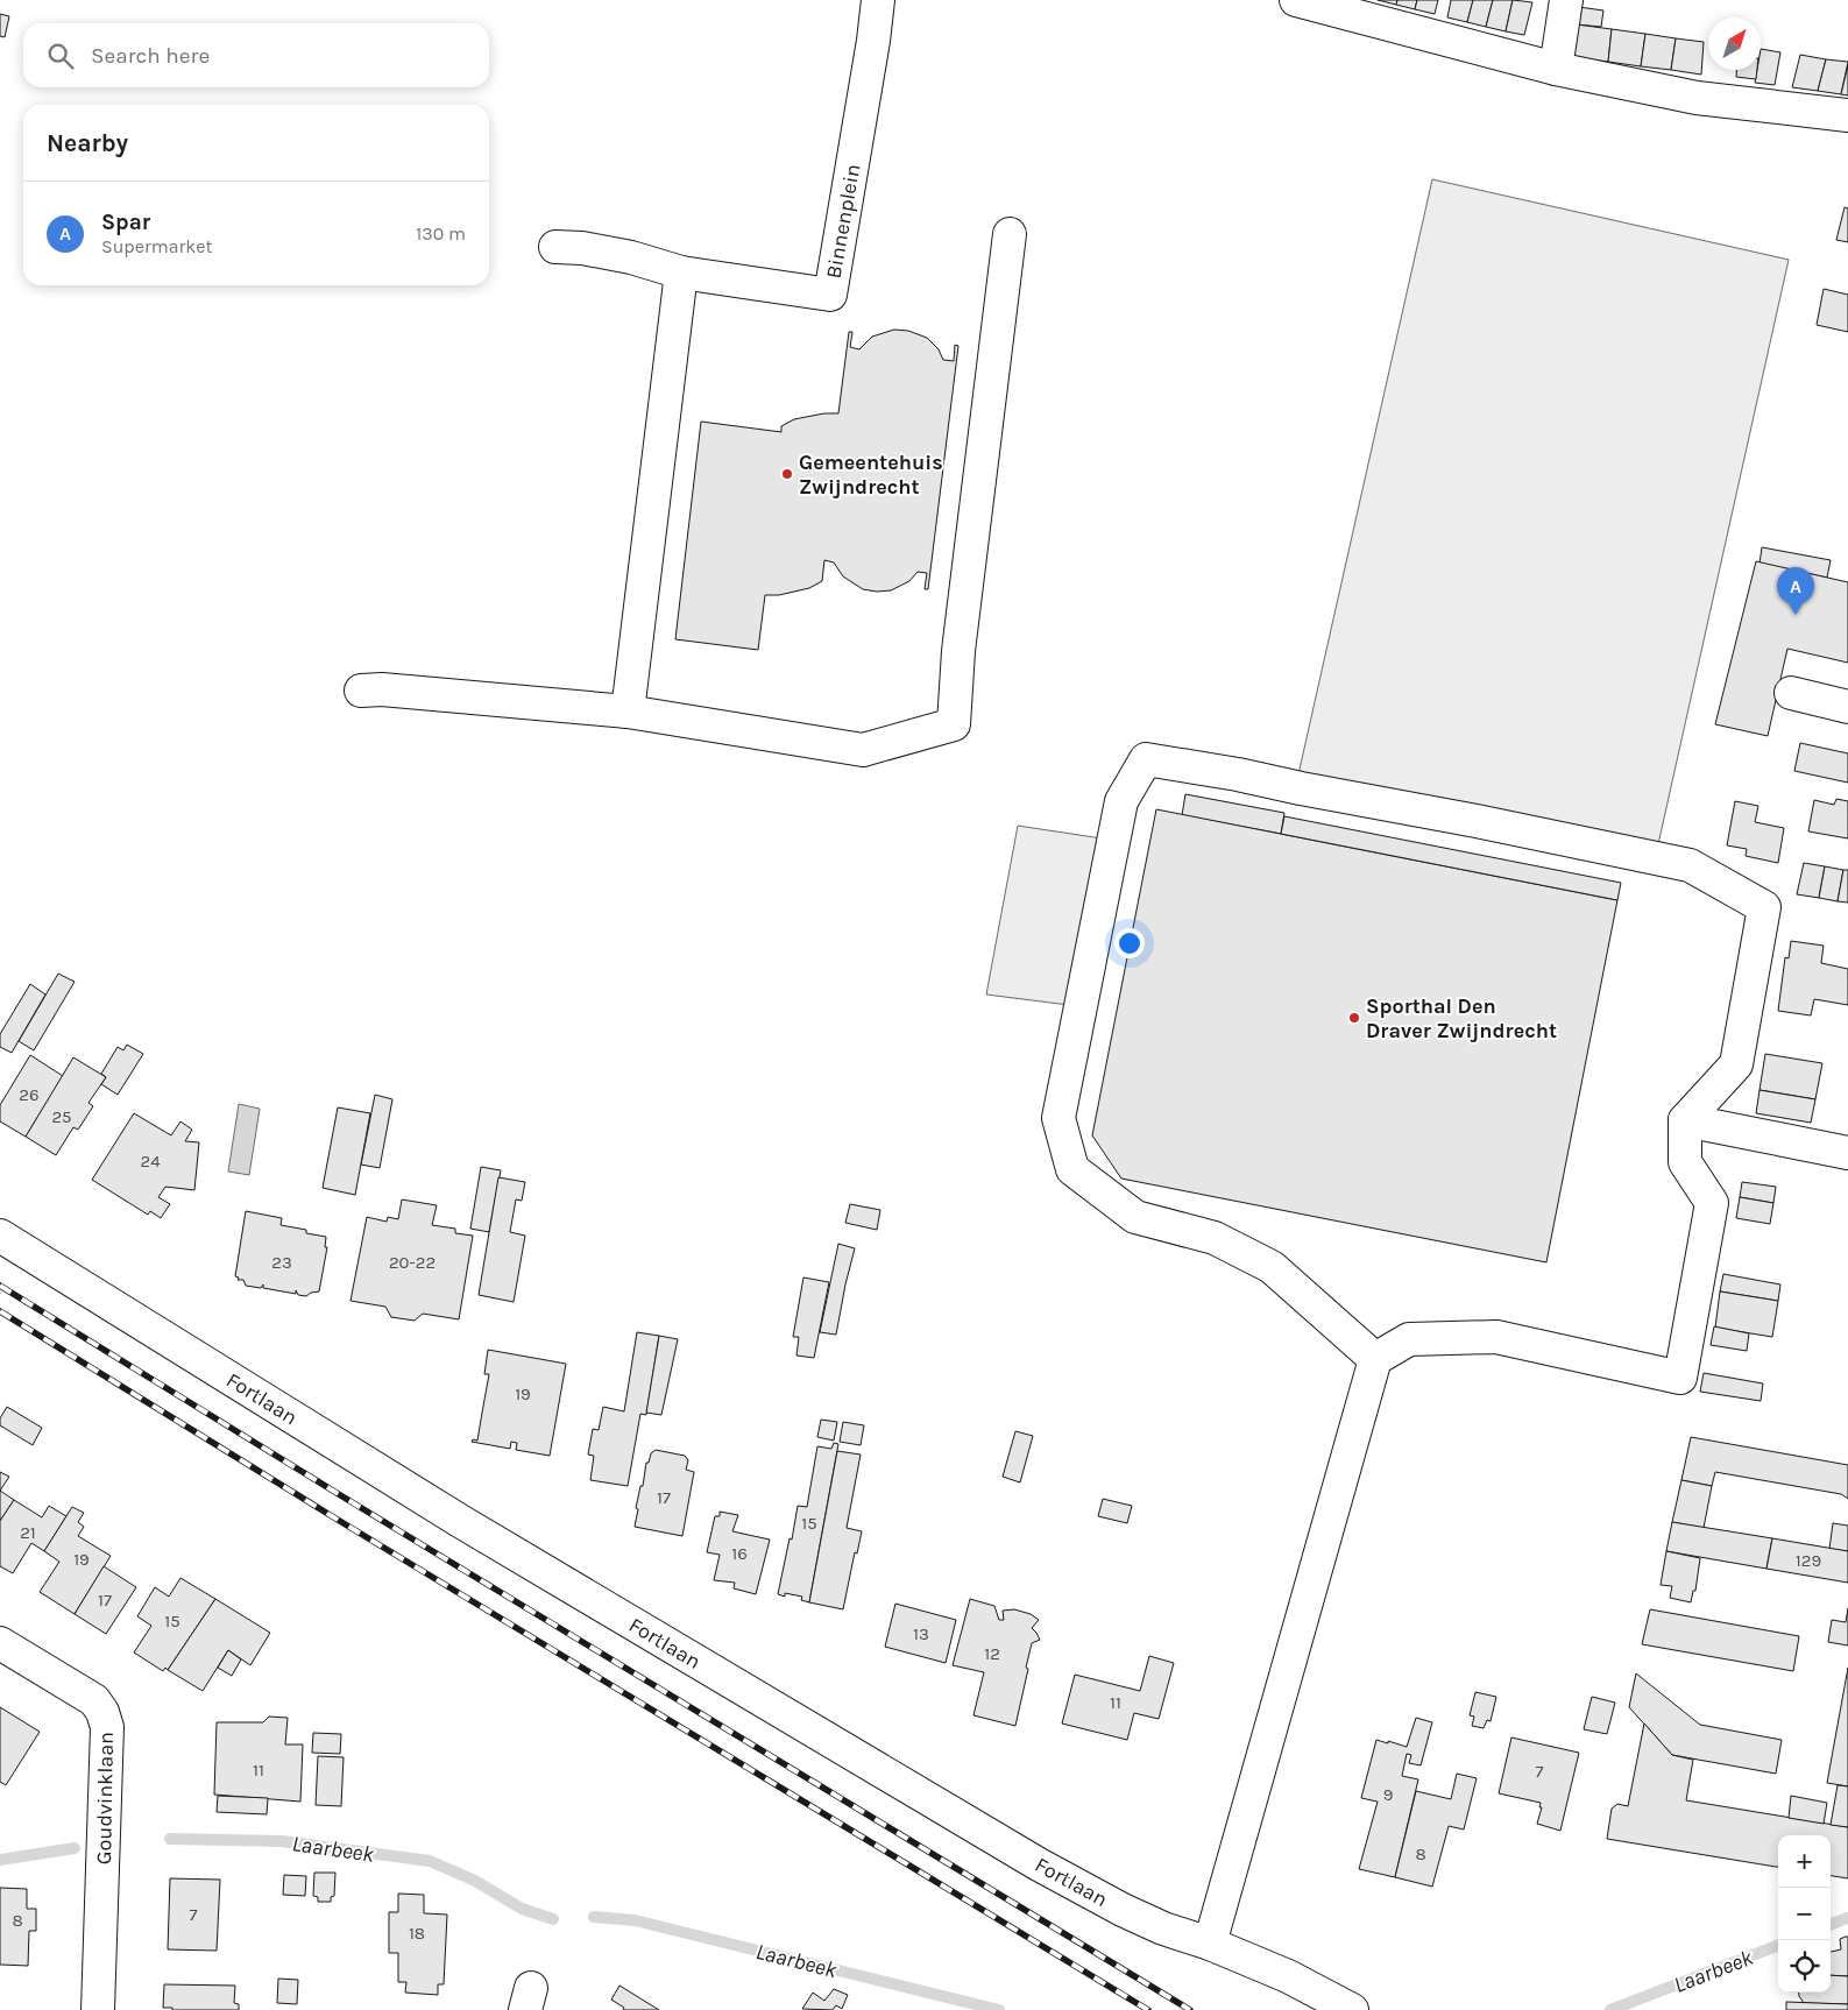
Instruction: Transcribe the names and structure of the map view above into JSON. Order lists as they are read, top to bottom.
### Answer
{
  "streets": {
    "street": ["Binnenplein", "Fortlaan", "Goudvinklaan"]
  },
  "water": ["Laarbeek"],
  "places": ["Gemeentehuis Zwijndrecht", "Sporthal Den Draver Zwijndrecht"],
  "house_numbers": [
    "26",
    "25",
    "24",
    "23",
    "20-22",
    "19",
    "17",
    "15",
    "21",
    "16",
    "19",
    "129",
    "17",
    "15",
    "13",
    "12",
    "11",
    "11",
    "7",
    "9",
    "8",
    "7",
    "8",
    "18"
  ],
  "north": "top right",
  "page": {
    "search": "Search here",
    "heading": "Nearby",
    "list": [
      {
        "mark": "A",
        "name": "Spar",
        "note": "Supermarket",
        "value": "130 m"
      }
    ],
    "pins": "A",
    "map_buttons": ["+", "−"]
  }
}
